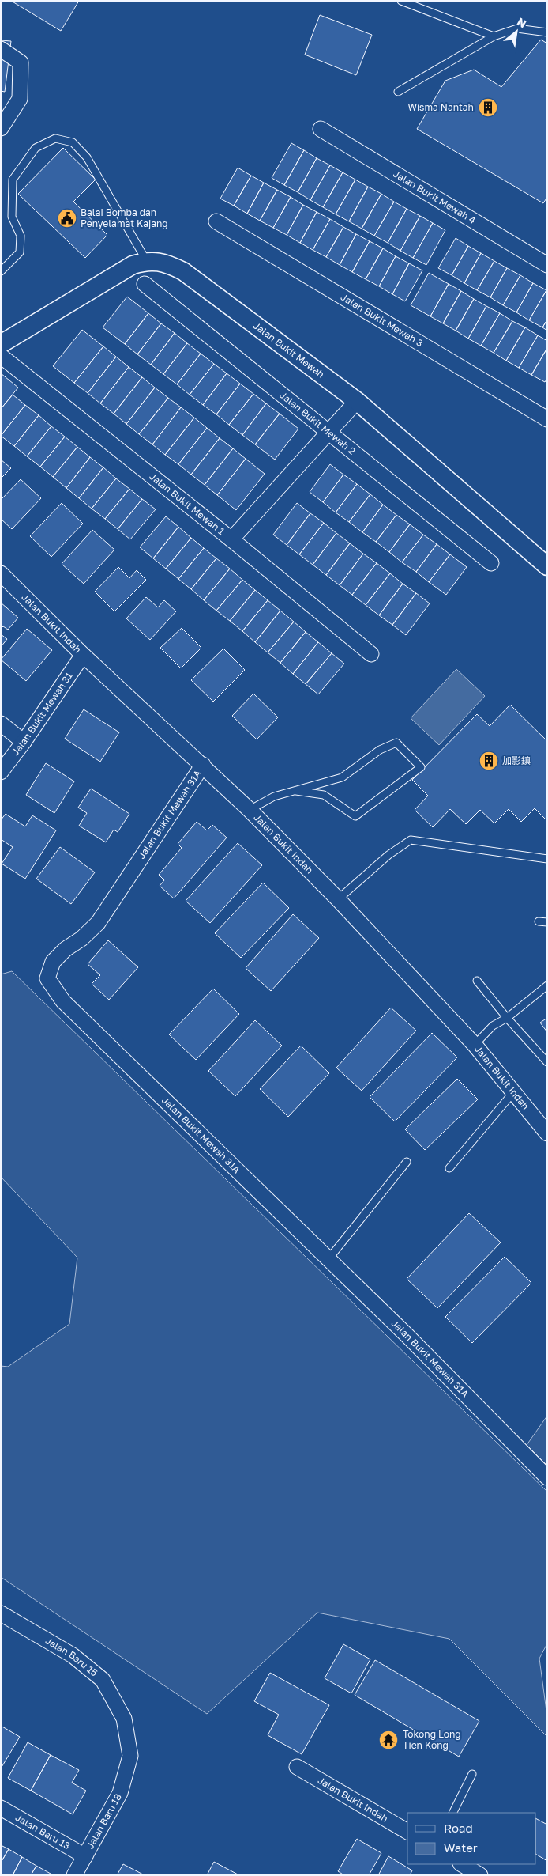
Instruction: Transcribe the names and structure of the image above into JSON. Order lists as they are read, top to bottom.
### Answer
{
  "streets": {
    "street": [
      "Jalan Bukit Mewah 4",
      "Jalan Bukit Mewah 3",
      "Jalan Bukit Mewah",
      "Jalan Bukit Mewah 2",
      "Jalan Bukit Mewah 1",
      "Jalan Bukit Indah",
      "Jalan Bukit Mewah 31",
      "Jalan Bukit Mewah 31A",
      "Jalan Baru 15",
      "Jalan Baru 18",
      "Jalan Baru 13"
    ]
  },
  "crossings": [
    ["Jalan Bukit Indah", "Jalan Bukit Mewah 31"],
    ["Jalan Bukit Indah", "Jalan Bukit Mewah 31A"],
    ["Jalan Baru 15", "Jalan Baru 18"],
    ["Jalan Baru 18", "Jalan Baru 13"]
  ],
  "places": {
    "building": ["Wisma Nantah", "加影鎮"],
    "public building": ["Balai Bomba dan Penyelamat Kajang"],
    "temple": ["Tokong Long Tien Kong"]
  },
  "legend": ["Road", "Water"],
  "north": "top right"
}
